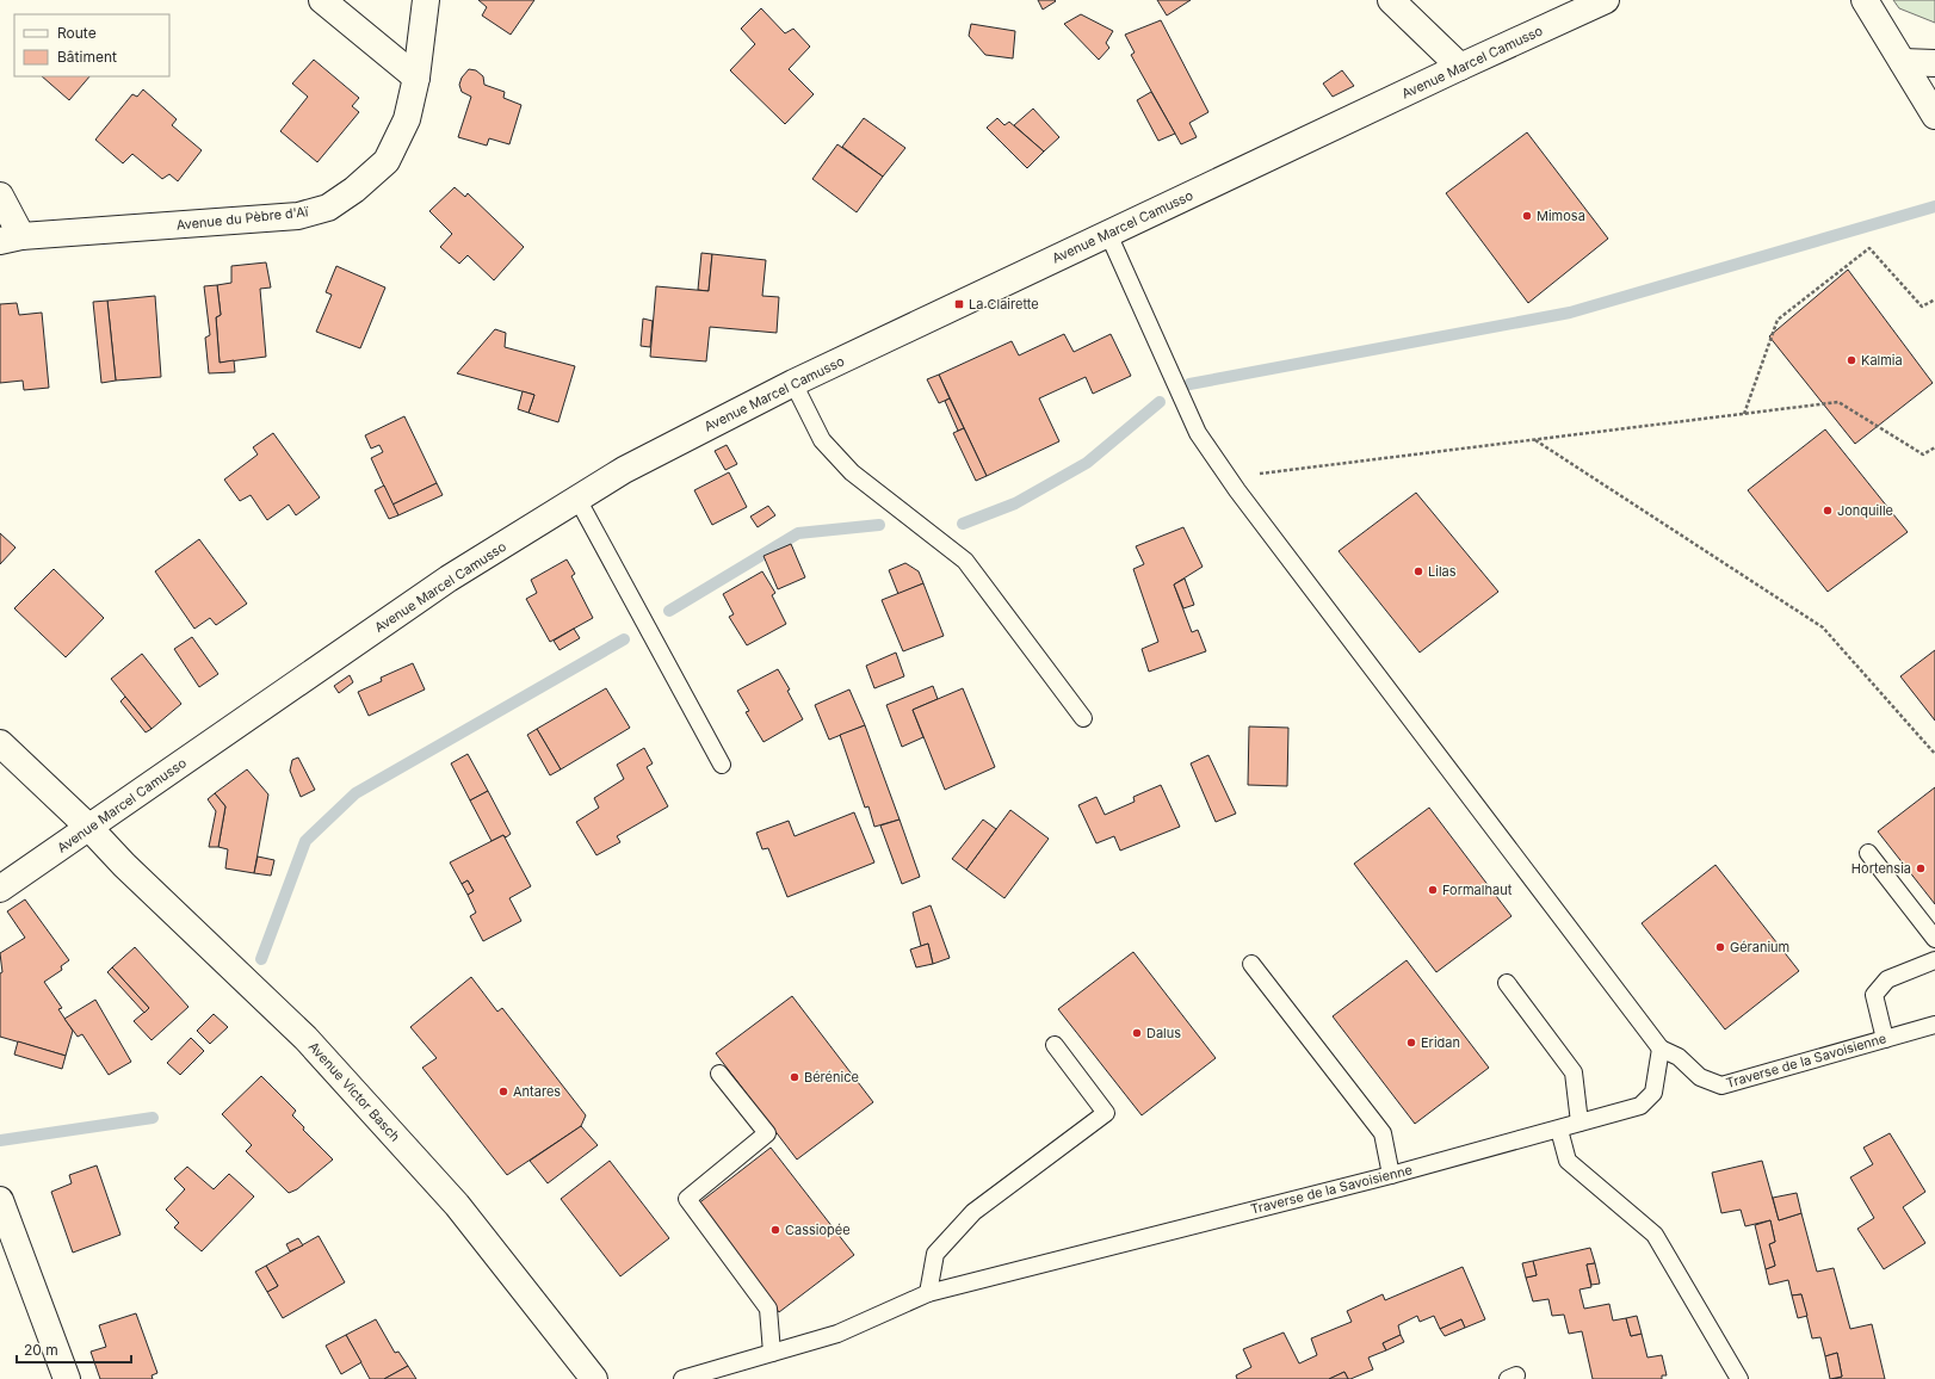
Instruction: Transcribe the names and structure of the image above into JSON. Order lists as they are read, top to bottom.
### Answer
{
  "streets": {
    "street": ["Avenue Marcel Camusso", "Avenue du Pèbre d'Aï", "Avenue Victor Basch"],
    "lane": ["Traverse de la Savoisienne"]
  },
  "crossings": [
    ["Avenue Marcel Camusso", "Avenue Victor Basch"]
  ],
  "places": {
    "other": [
      "Mimosa",
      "Kalmia",
      "Jonquille",
      "Lilas",
      "Hortensia",
      "Formalhaut",
      "Géranium",
      "Dalus",
      "Eridan",
      "Bérénice",
      "Antares",
      "Cassiopée"
    ],
    "transit": ["La Clairette"]
  },
  "legend": ["Route", "Bâtiment"],
  "scale_bar": "20 m"
}
